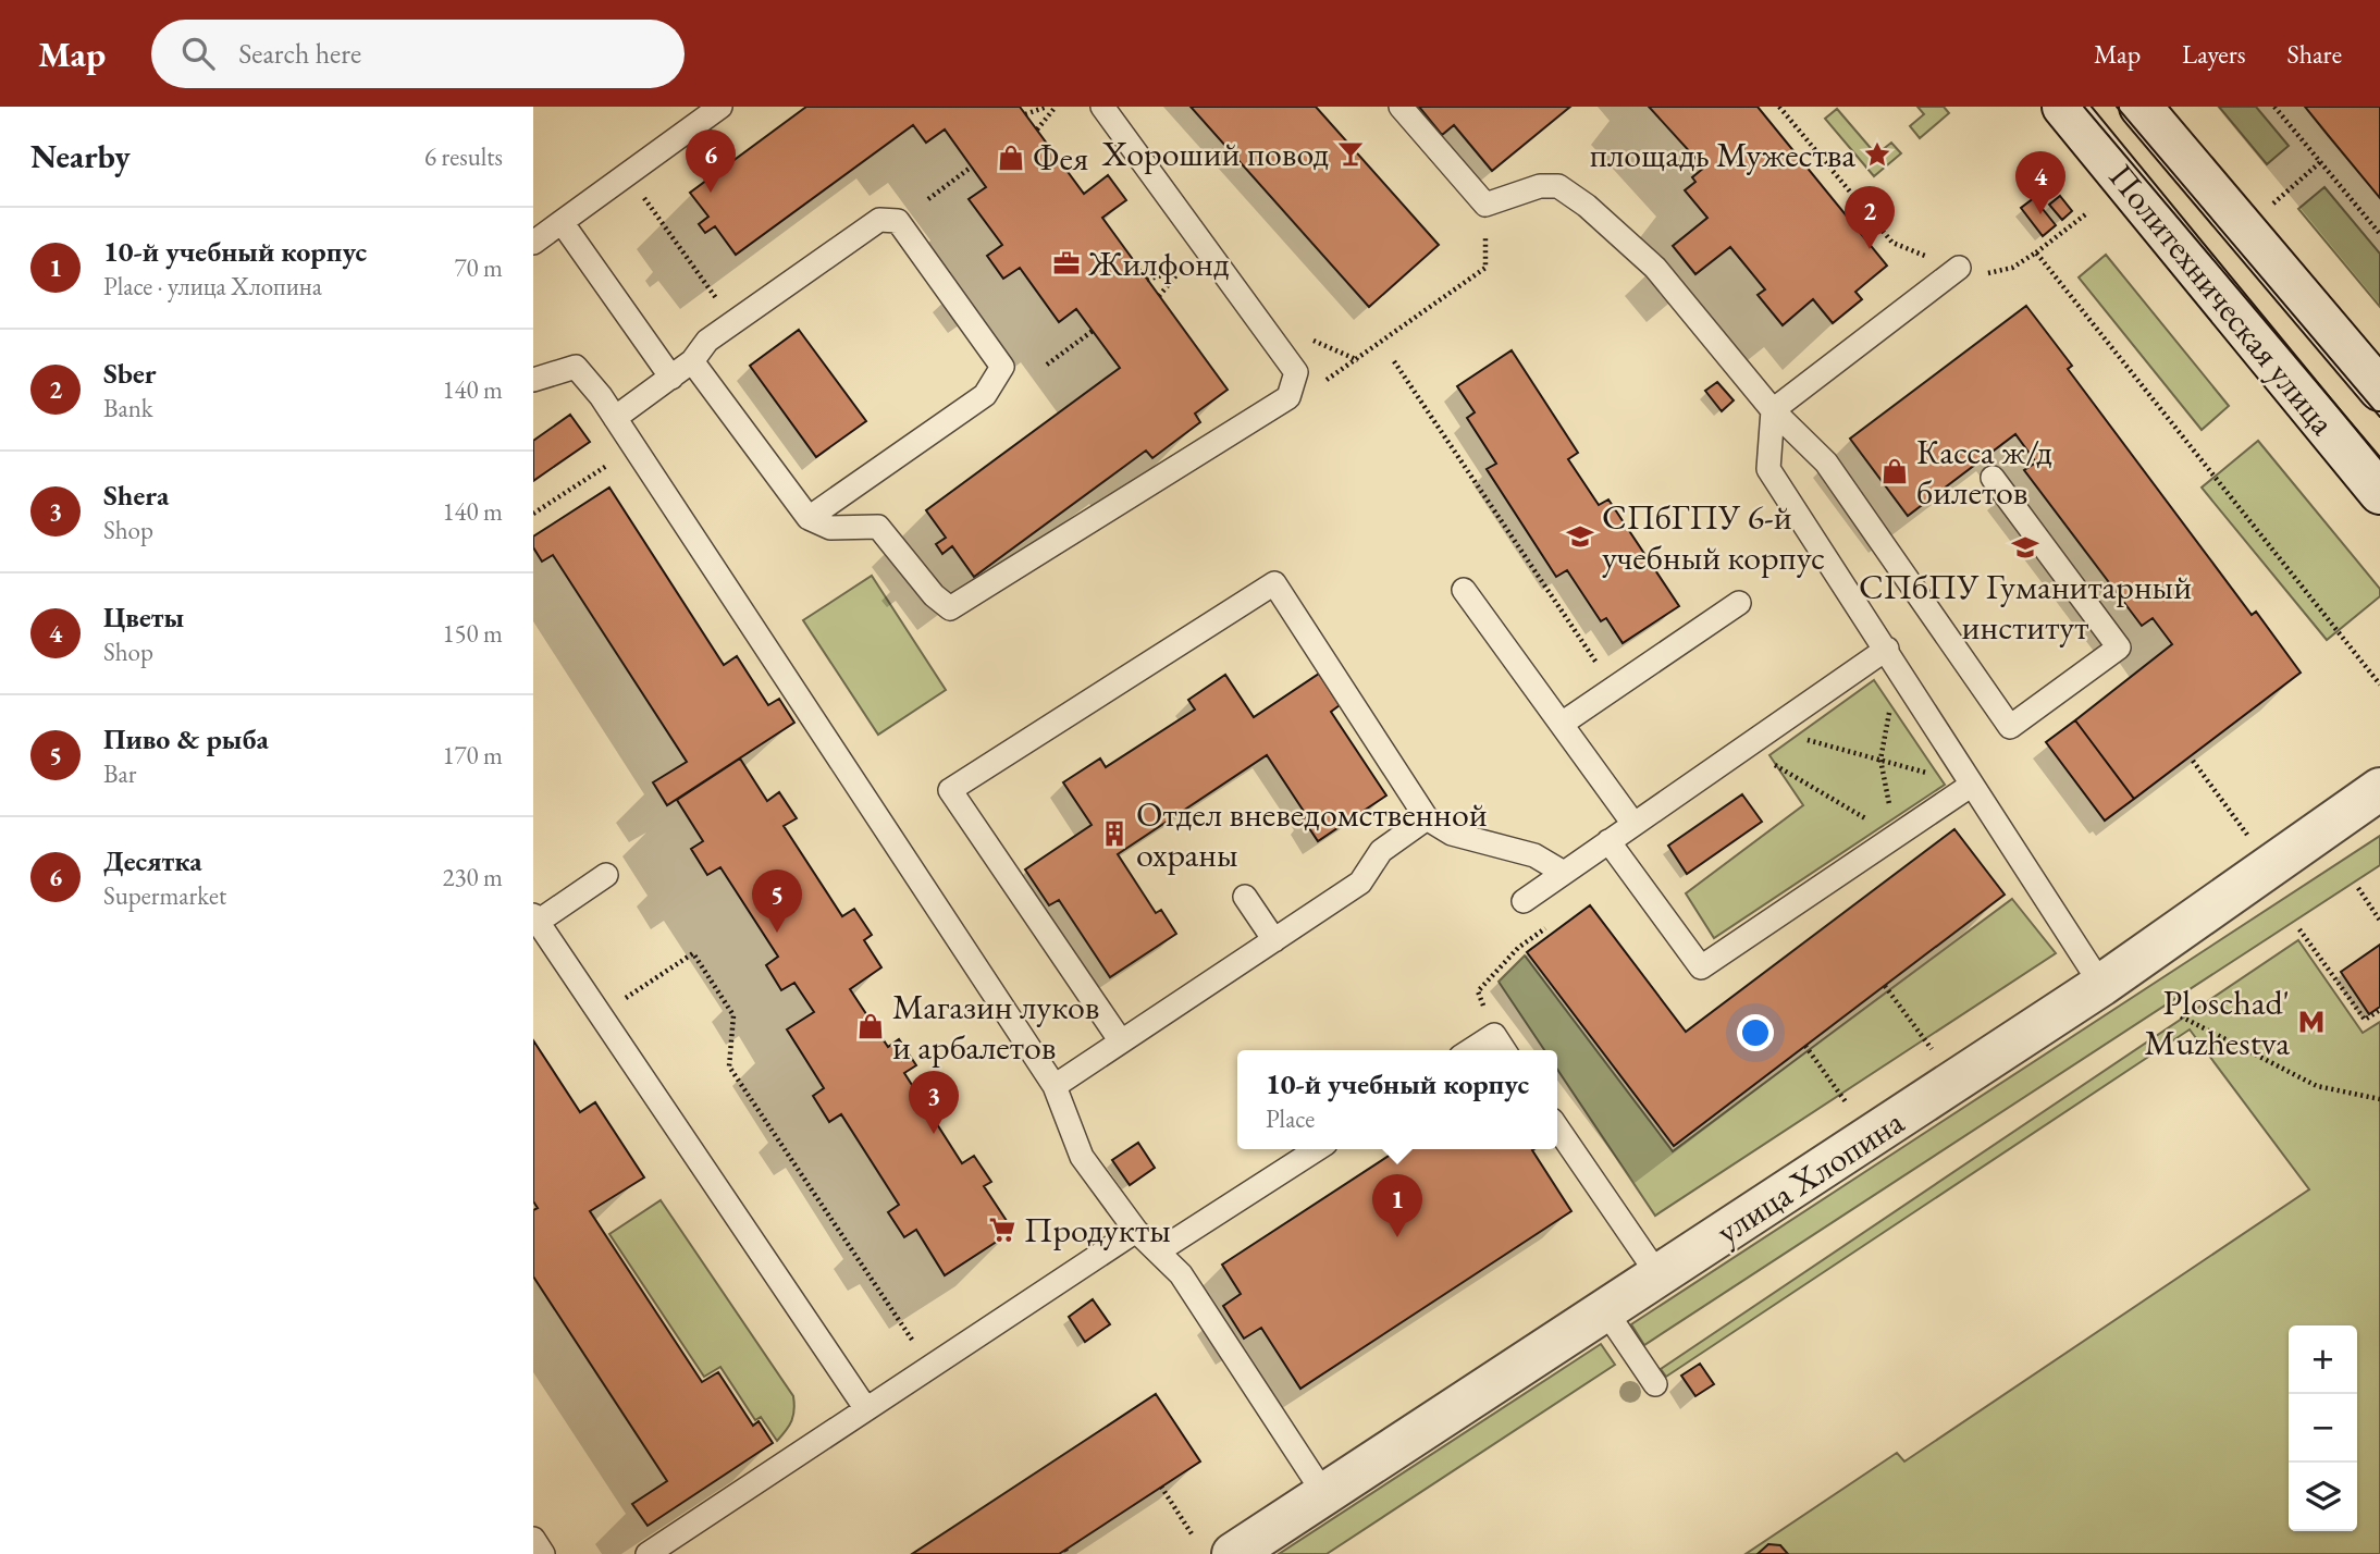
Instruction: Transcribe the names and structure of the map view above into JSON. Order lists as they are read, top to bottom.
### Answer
{
  "streets": {
    "street": ["Политехническая улица", "улица Хлопина"]
  },
  "places": {
    "bar": ["Хороший повод"],
    "place": ["площадь Мужества"],
    "shop": ["Фея", "Касса ж/д билетов", "Магазин луков и арбалетов"],
    "office": ["Жилфонд"],
    "school or university": ["СПбГПУ 6-й учебный корпус", "СПбПУ Гуманитарный институт"],
    "building": ["Отдел вневедомственной охраны"],
    "metro station": ["Ploschad' Muzhestva"],
    "supermarket": ["Продукты"]
  },
  "page": {
    "header": "Map",
    "search": "Search here",
    "nav": ["Map", "Layers", "Share"],
    "heading": ["Nearby", "6 results"],
    "pins": [
      "6",
      "4",
      "2",
      "5",
      "3",
      "1"
    ],
    "list": [
      {
        "mark": "1",
        "name": "10-й учебный корпус",
        "note": "Place · улица Хлопина",
        "value": "70 m"
      },
      {
        "mark": "2",
        "name": "Sber",
        "note": "Bank",
        "value": "140 m"
      },
      {
        "mark": "3",
        "name": "Shera",
        "note": "Shop",
        "value": "140 m"
      },
      {
        "mark": "4",
        "name": "Цветы",
        "note": "Shop",
        "value": "150 m"
      },
      {
        "mark": "5",
        "name": "Пиво & рыба",
        "note": "Bar",
        "value": "170 m"
      },
      {
        "mark": "6",
        "name": "Десятка",
        "note": "Supermarket",
        "value": "230 m"
      }
    ],
    "popup": ["10-й учебный корпус", "Place"],
    "map_buttons": ["+", "−"]
  }
}
